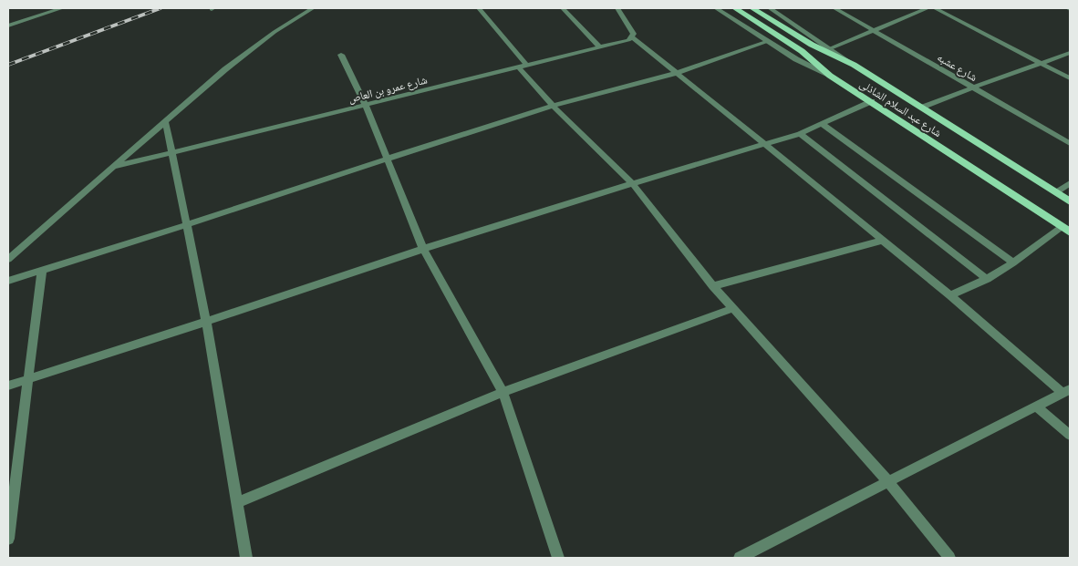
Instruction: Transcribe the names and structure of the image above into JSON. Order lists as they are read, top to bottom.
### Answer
{
  "streets": {
    "main road": ["شارع عبد السلام الشاذلى"],
    "street": ["شارع عشبه", "شارع عمرو بن العاص"]
  }
}
